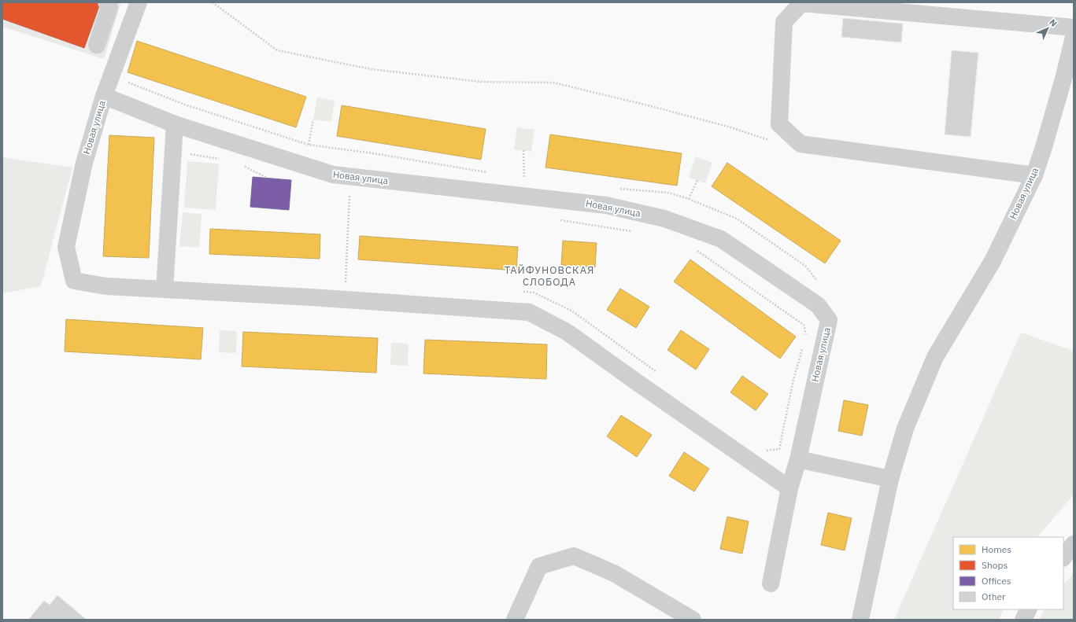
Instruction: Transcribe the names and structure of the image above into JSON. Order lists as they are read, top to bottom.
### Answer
{
  "streets": {
    "street": ["Новая улица"]
  },
  "districts": ["ТАЙФУНОВСКАЯ СЛОБОДА"],
  "legend": [
    "Homes",
    "Shops",
    "Offices",
    "Other"
  ],
  "north": "top right"
}
